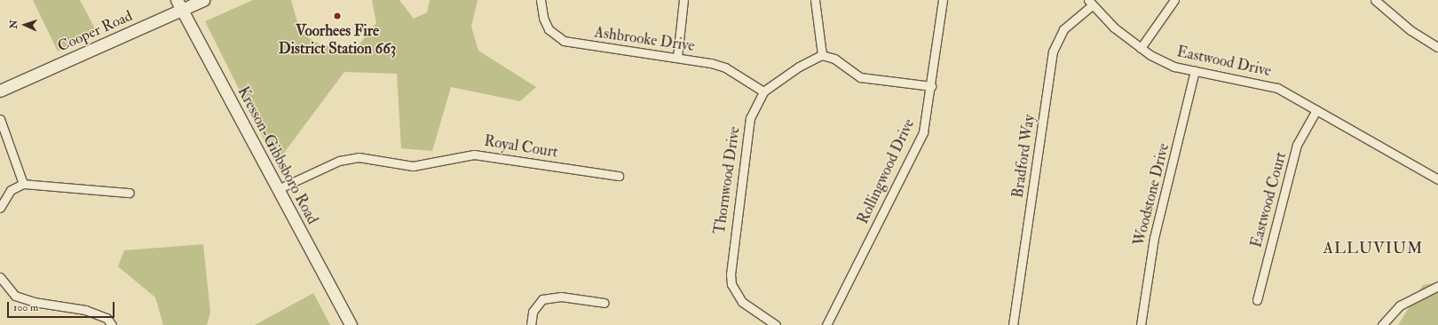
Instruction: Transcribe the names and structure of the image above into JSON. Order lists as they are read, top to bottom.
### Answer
{
  "streets": {
    "street": [
      "Cooper Road",
      "Ashbrooke Drive",
      "Eastwood Drive",
      "Royal Court",
      "Kresson-Gibbsboro Road",
      "Bradford Way",
      "Rollingwood Drive",
      "Thornwood Drive",
      "Woodstone Drive",
      "Eastwood Court"
    ]
  },
  "crossings": [
    ["Cooper Road", "Kresson-Gibbsboro Road"],
    ["Ashbrooke Drive", "Thornwood Drive"],
    ["Eastwood Drive", "Bradford Way"],
    ["Eastwood Drive", "Woodstone Drive"],
    ["Eastwood Drive", "Eastwood Court"],
    ["Royal Court", "Kresson-Gibbsboro Road"]
  ],
  "districts": ["ALLUVIUM"],
  "places": ["Voorhees Fire District Station 663"],
  "scale_bar": "100 m",
  "north": "left"
}
